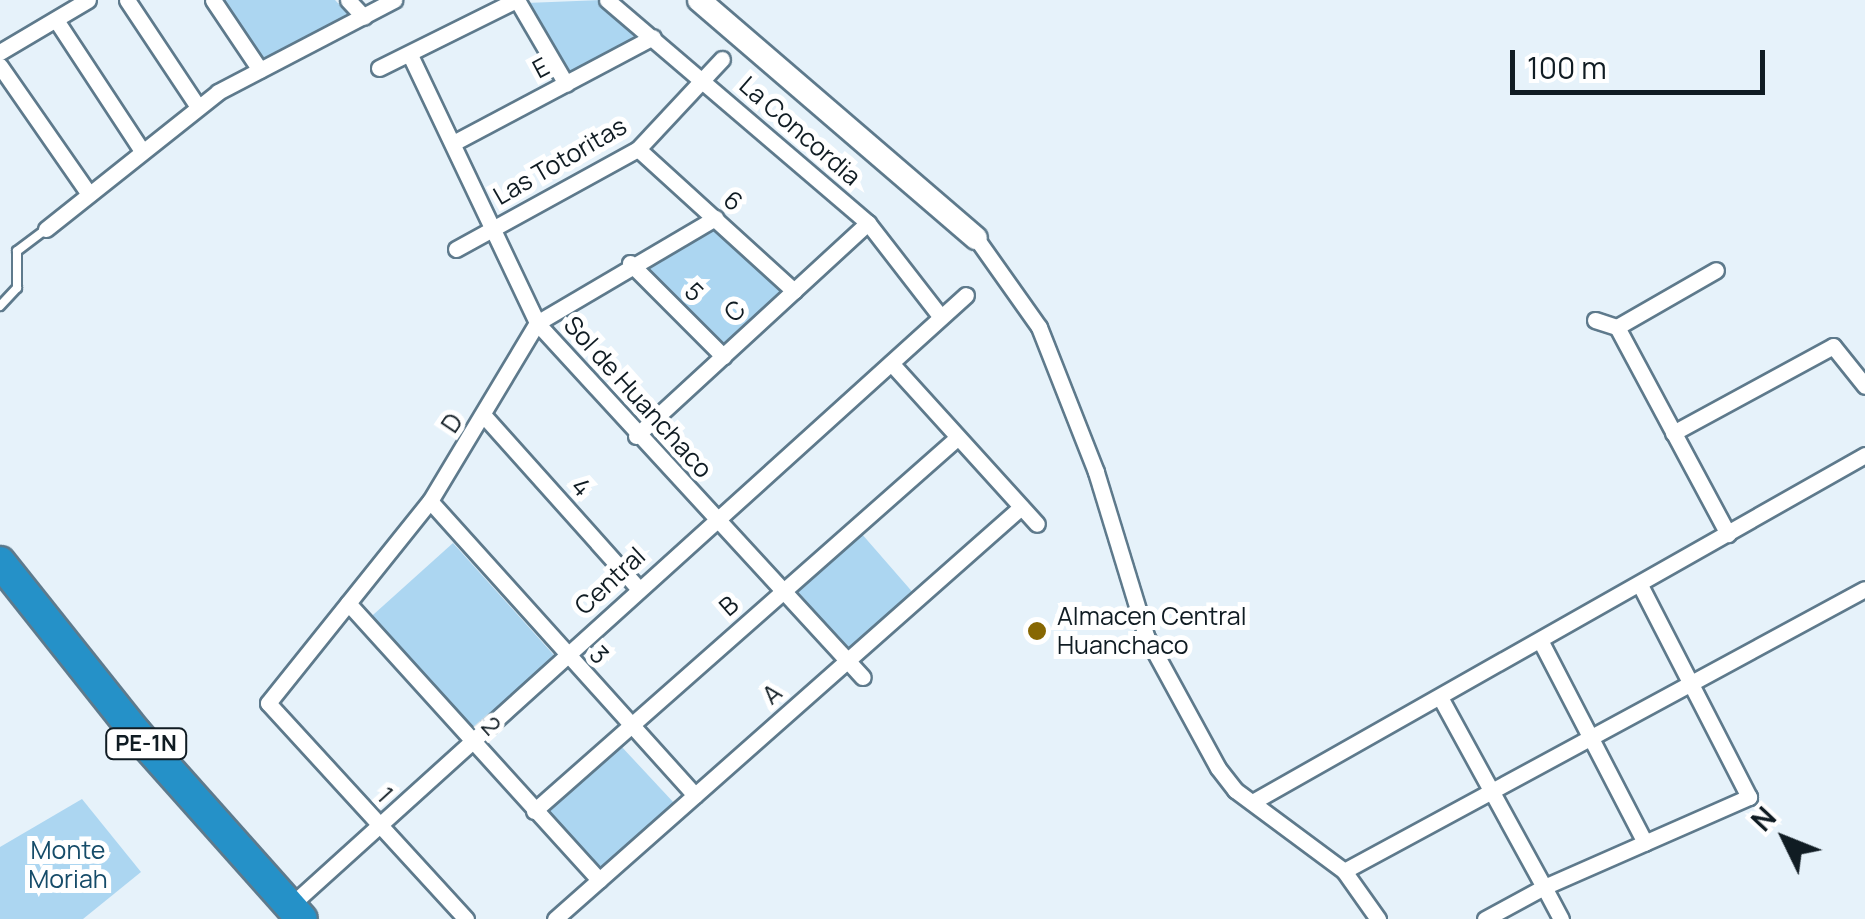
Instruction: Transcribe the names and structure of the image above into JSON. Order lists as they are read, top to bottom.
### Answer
{
  "streets": {
    "highway": ["PE-1N"],
    "street": [
      "E",
      "La Concordia",
      "Las Totoritas",
      "6",
      "5",
      "C",
      "Sol de Huanchaco",
      "D",
      "4",
      "Central",
      "B",
      "3",
      "A",
      "2",
      "1"
    ]
  },
  "crossings": [
    ["E", "La Concordia"],
    ["E", "Sol de Huanchaco"],
    ["La Concordia", "Las Totoritas"],
    ["La Concordia", "C"],
    ["La Concordia", "Central"],
    ["Las Totoritas", "6"],
    ["Las Totoritas", "Sol de Huanchaco"],
    ["6", "C"],
    ["6", "D"],
    ["5", "C"],
    ["5", "D"],
    ["C", "Sol de Huanchaco"],
    ["Sol de Huanchaco", "D"],
    ["Sol de Huanchaco", "Central"],
    ["Sol de Huanchaco", "B"],
    ["Sol de Huanchaco", "A"],
    ["D", "4"],
    ["D", "3"],
    ["D", "2"],
    ["D", "1"],
    ["4", "Central"],
    ["Central", "3"],
    ["Central", "2"],
    ["Central", "PE-1N"],
    ["Central", "1"],
    ["B", "3"],
    ["B", "2"],
    ["3", "A"],
    ["A", "2"]
  ],
  "parks": ["Monte Moriah"],
  "places": ["Almacen Central Huanchaco"],
  "scale_bar": "100 m",
  "north": "top left"
}
